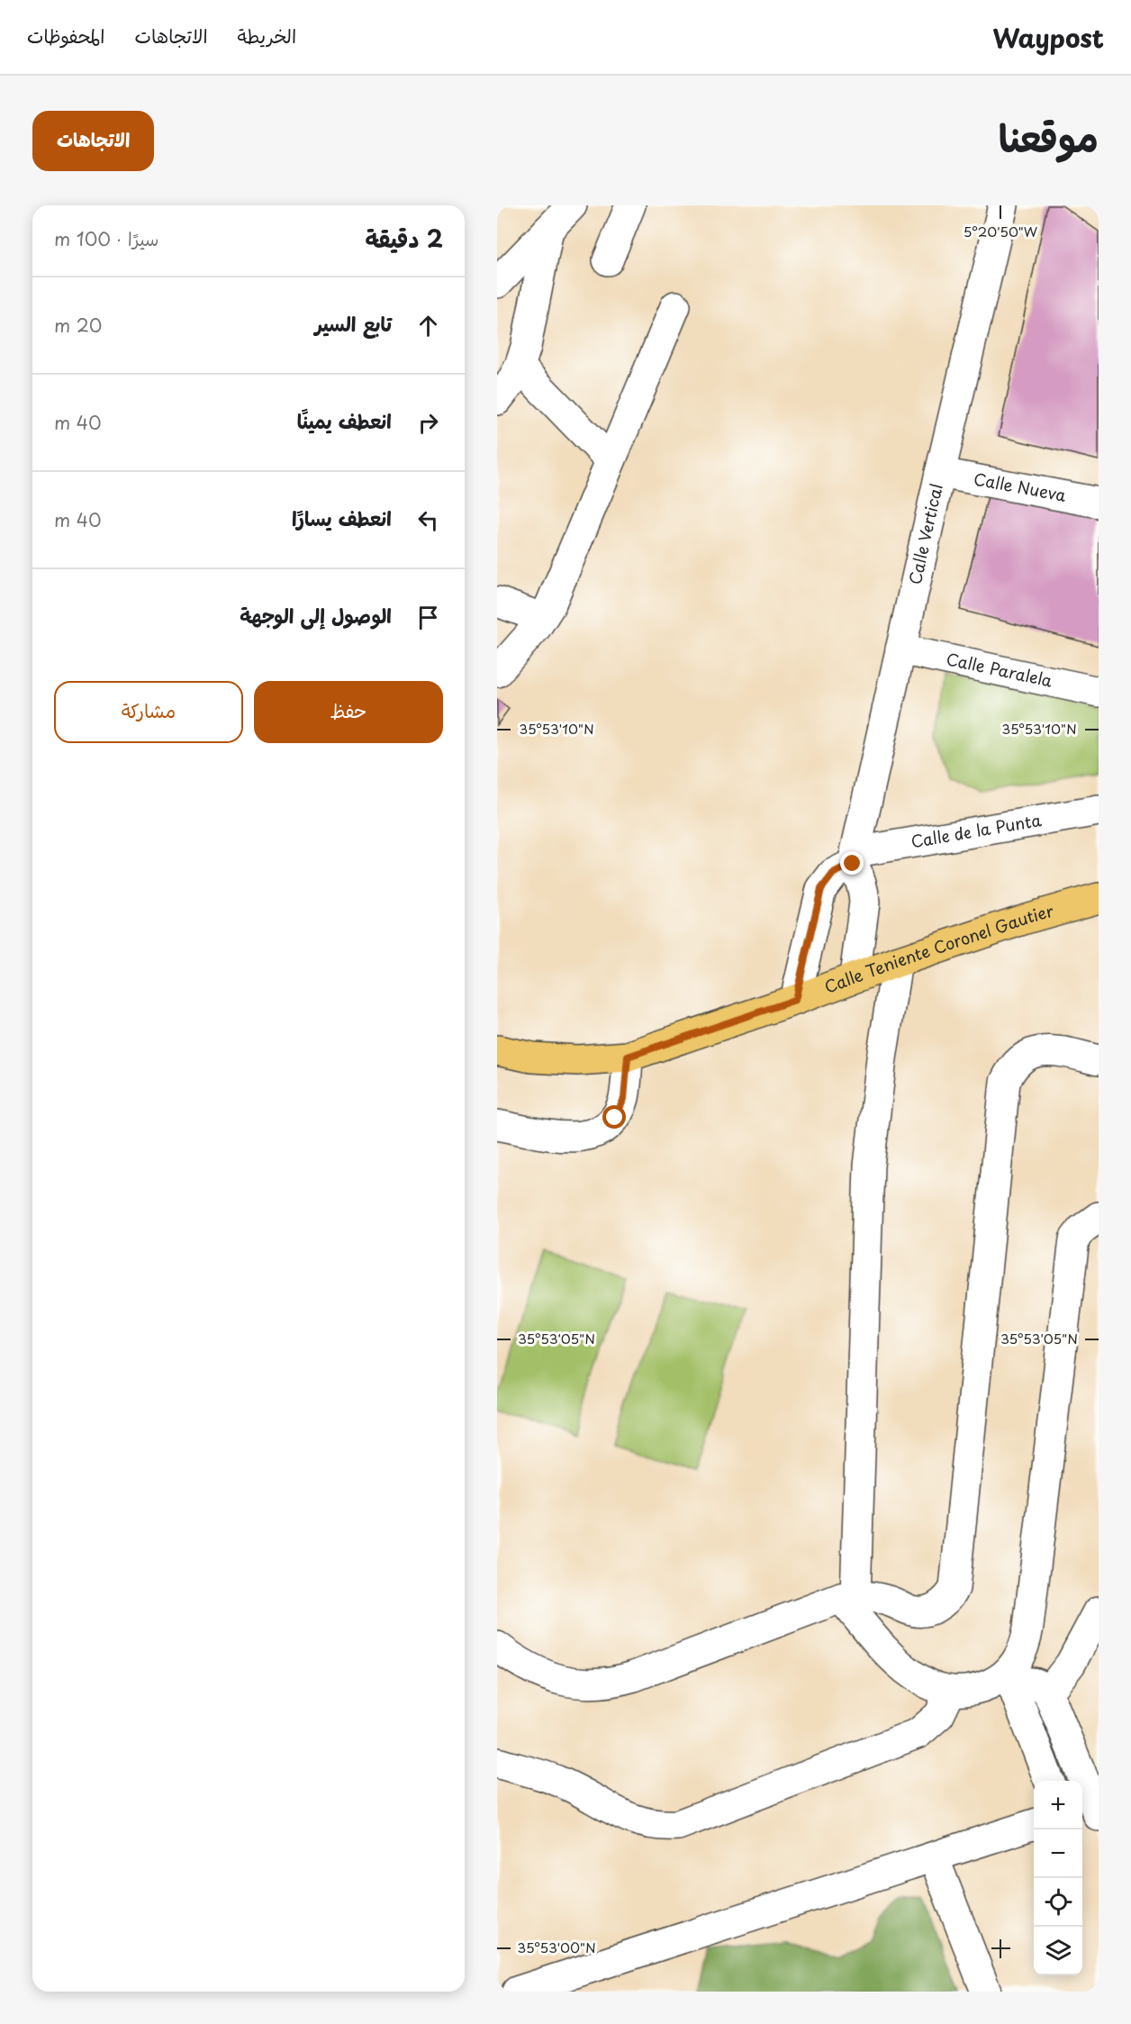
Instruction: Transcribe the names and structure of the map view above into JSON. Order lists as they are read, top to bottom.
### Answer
{
  "streets": {
    "main road": ["Calle Teniente Coronel Gautier"],
    "street": [
      "Calle Nueva",
      "Calle Vertical",
      "Calle Paralela",
      "Calle de la Punta"
    ]
  },
  "crossings": [
    ["Calle Nueva", "Calle Vertical"],
    ["Calle Vertical", "Calle Paralela"],
    ["Calle Vertical", "Calle de la Punta"]
  ],
  "page": {
    "header": "Waypost",
    "nav": ["الخريطة", "الاتجاهات", "المحفوظات"],
    "title": "موقعنا",
    "buttons": [
      "الاتجاهات",
      ["حفظ", "مشاركة"]
    ],
    "heading": ["2 دقيقة", "سيرًا · 100 m"],
    "list": [
      ["تابع السير", "20 m"],
      ["انعطف يمينًا", "40 m"],
      ["انعطف يسارًا", "40 m"],
      "الوصول إلى الوجهة"
    ],
    "map_buttons": ["+", "−"]
  },
  "coordinates": [
    "5°20'50\"W",
    "35°53'10\"N",
    "35°53'05\"N",
    "35°53'00\"N"
  ]
}
